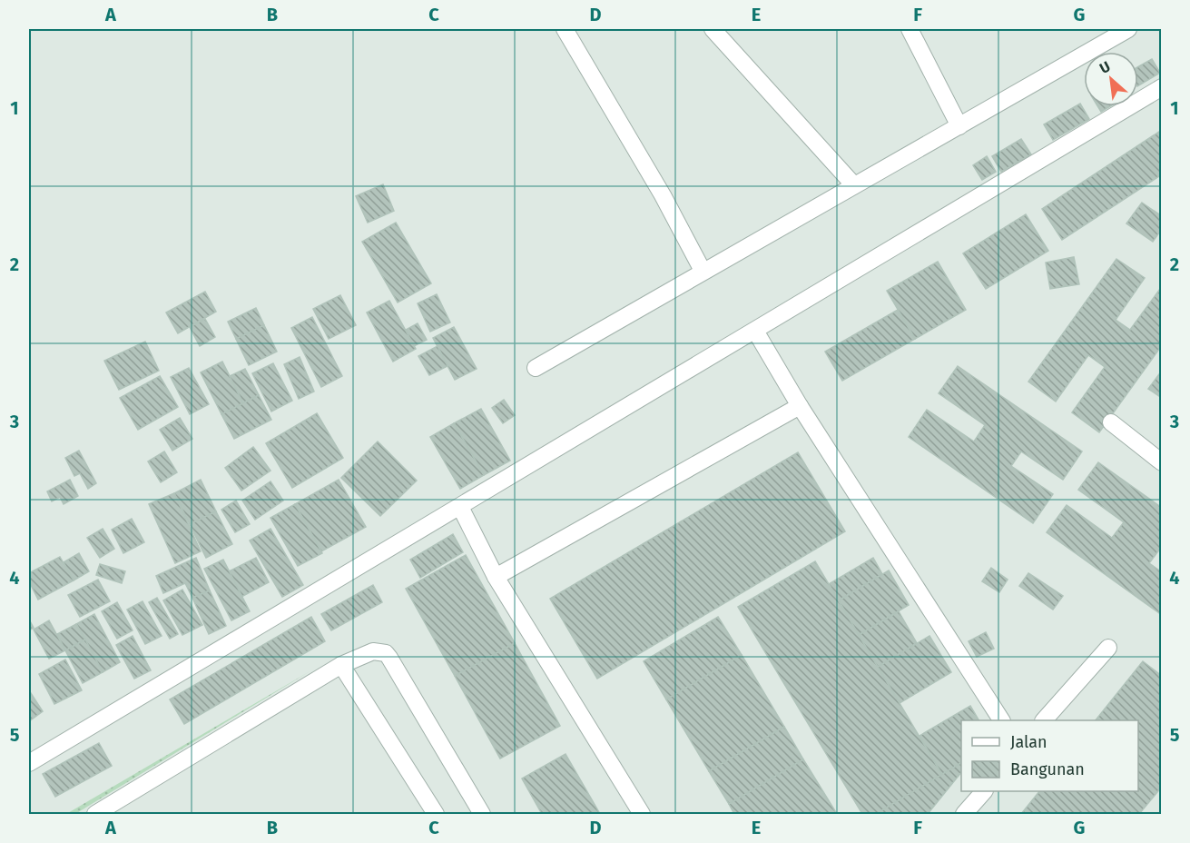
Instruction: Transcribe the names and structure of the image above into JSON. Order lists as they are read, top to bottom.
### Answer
{
  "legend": ["Jalan", "Bangunan"],
  "north": "top left",
  "grid": {
    "columns": [
      "A",
      "B",
      "C",
      "D",
      "E",
      "F",
      "G"
    ],
    "rows": [
      "1",
      "2",
      "3",
      "4",
      "5"
    ]
  }
}
